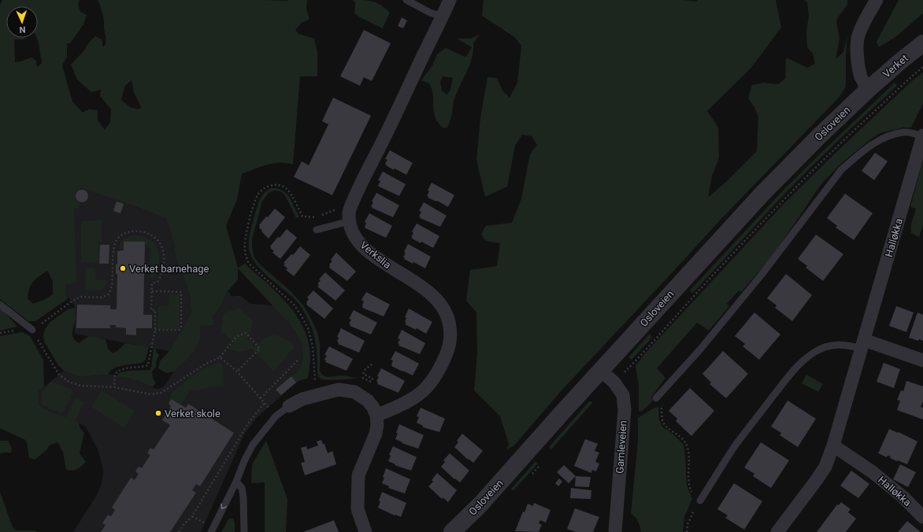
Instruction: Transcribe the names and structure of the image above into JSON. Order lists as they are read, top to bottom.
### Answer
{
  "streets": {
    "street": [
      "Verket",
      "Osloveien",
      "Halløkka",
      "Verkslia",
      "Gamleveien"
    ]
  },
  "crossings": [
    ["Verket", "Osloveien"],
    ["Osloveien", "Gamleveien"]
  ],
  "places": ["Verket barnehage", "Verket skole"],
  "north": "bottom"
}
